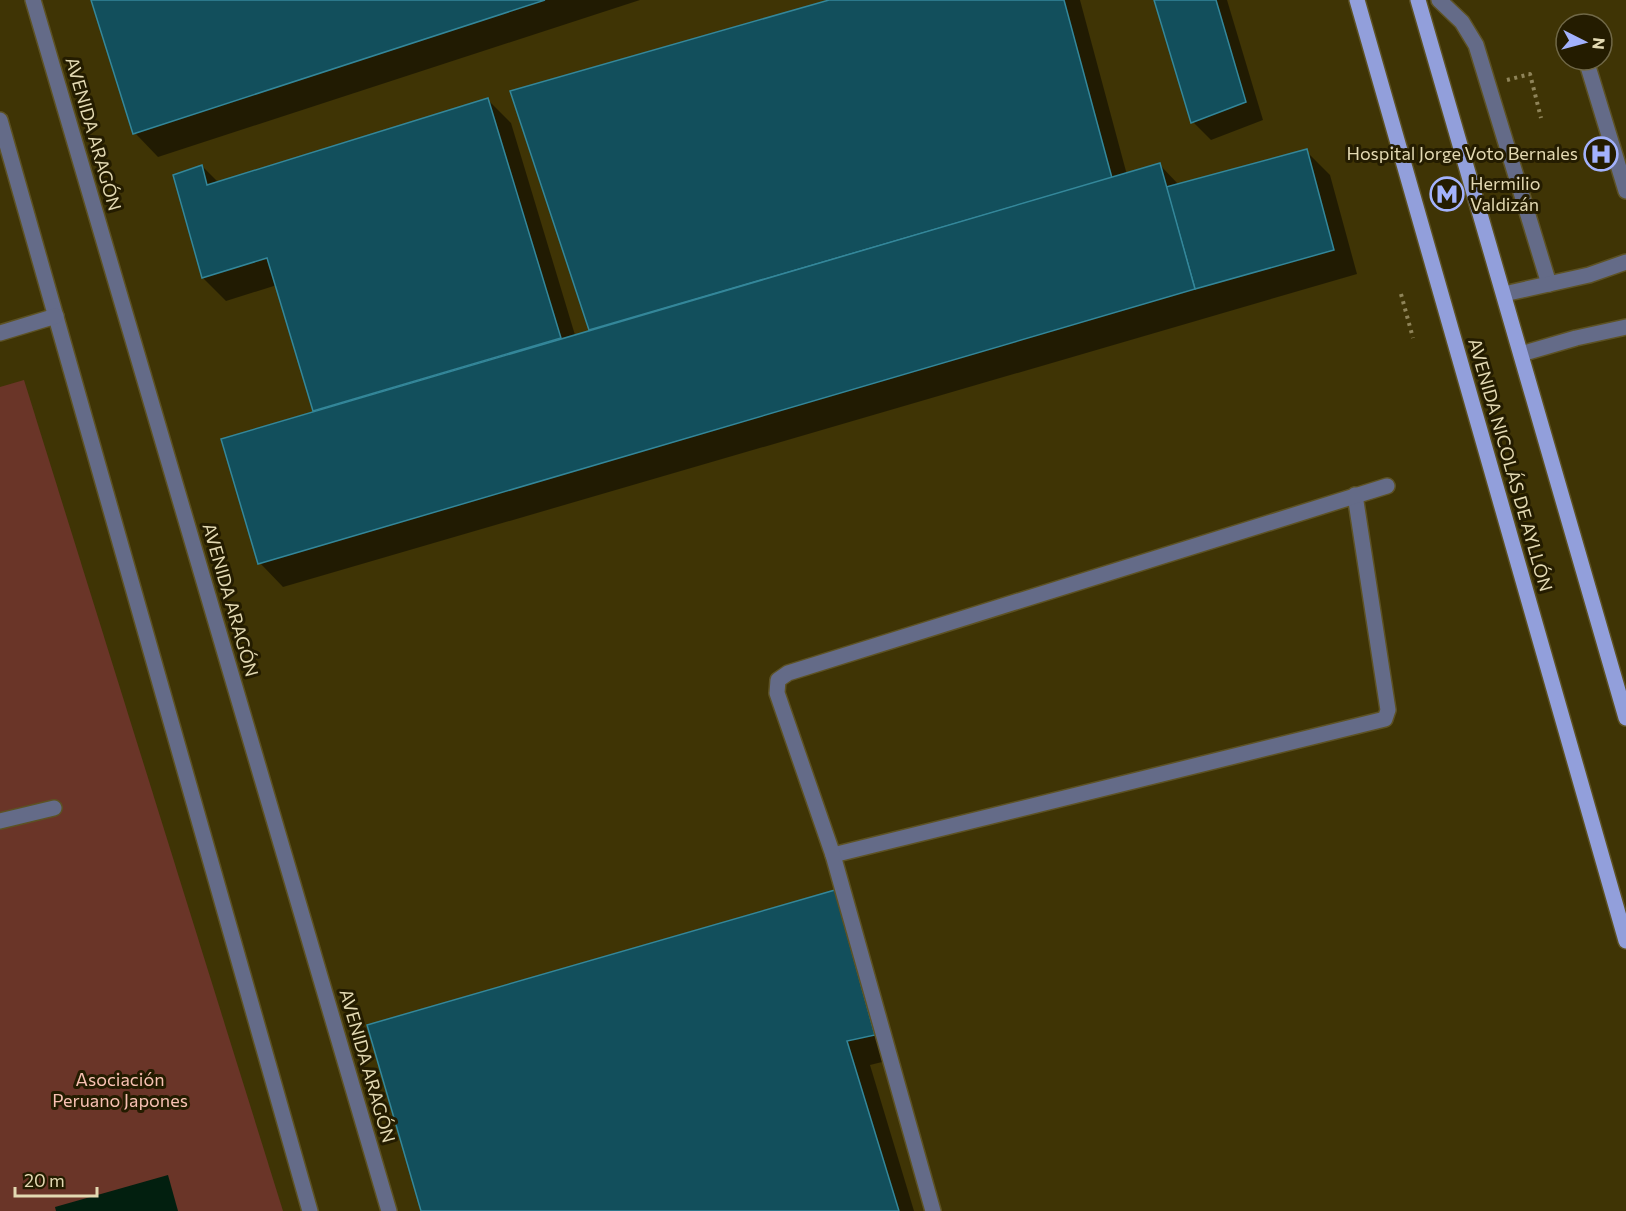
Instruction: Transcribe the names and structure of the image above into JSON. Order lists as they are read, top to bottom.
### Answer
{
  "streets": {
    "main road": ["AVENIDA NICOLÁS DE AYLLÓN"],
    "street": ["AVENIDA ARAGÓN"]
  },
  "parks": ["Asociación Peruano Japones"],
  "places": {
    "hospital": ["Hospital Jorge Voto Bernales"],
    "metro station": ["Hermilio Valdizán"]
  },
  "scale_bar": "20 m",
  "north": "right"
}
